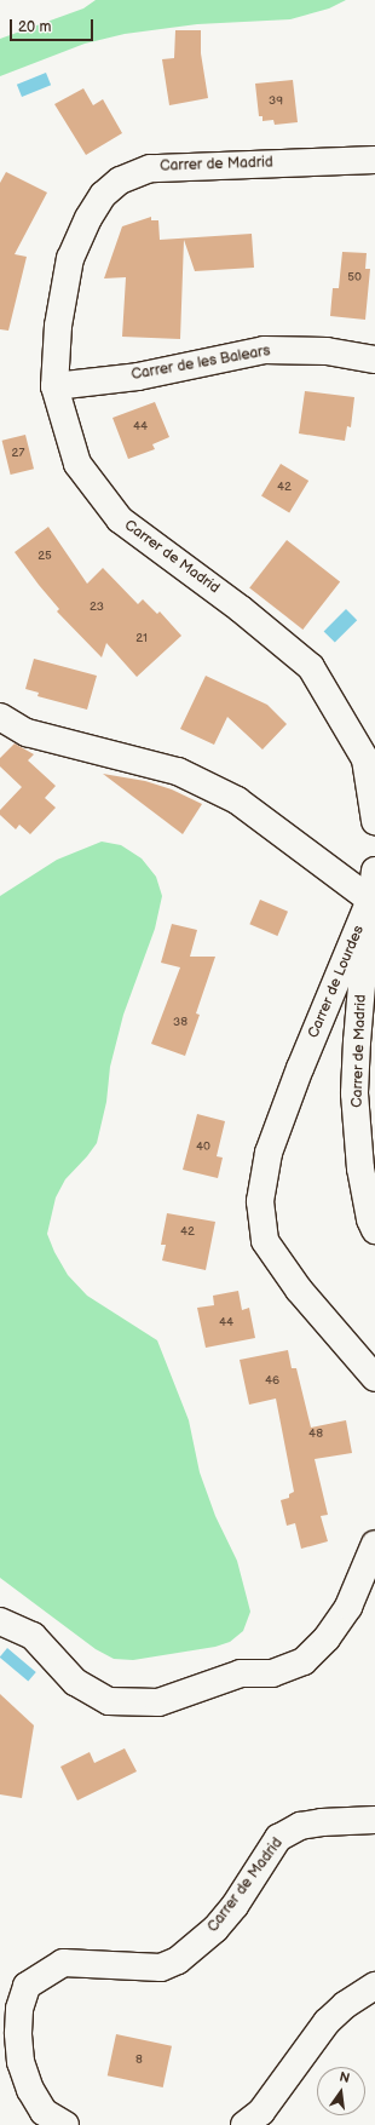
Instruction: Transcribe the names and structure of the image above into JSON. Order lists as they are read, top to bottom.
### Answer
{
  "streets": {
    "street": ["Carrer de Madrid", "Carrer de les Balears", "Carrer de Lourdes"]
  },
  "crossings": [
    ["Carrer de Madrid", "Carrer de les Balears"],
    ["Carrer de Madrid", "Carrer de Lourdes"]
  ],
  "house_numbers": [
    "39",
    "50",
    "44",
    "27",
    "42",
    "25",
    "23",
    "21",
    "38",
    "40",
    "42",
    "44",
    "46",
    "48",
    "8"
  ],
  "scale_bar": "20 m",
  "north": "top"
}
